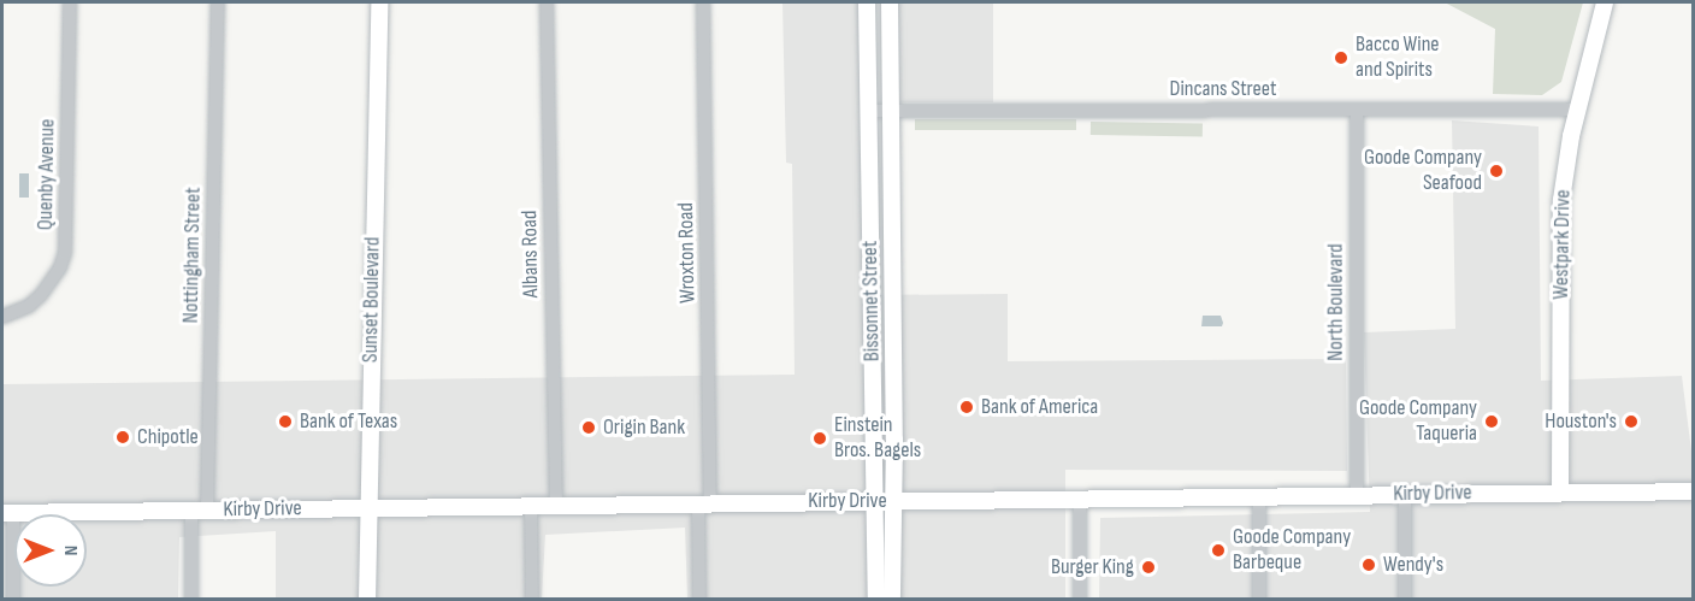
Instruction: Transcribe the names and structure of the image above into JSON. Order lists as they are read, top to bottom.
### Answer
{
  "streets": {
    "main road": [
      "Westpark Drive",
      "Sunset Boulevard",
      "Bissonnet Street",
      "Kirby Drive"
    ],
    "street": [
      "Dincans Street",
      "Quenby Avenue",
      "Wroxton Road",
      "Albans Road",
      "Nottingham Street",
      "North Boulevard"
    ]
  },
  "crossings": [
    ["Dincans Street", "Westpark Drive"],
    ["Dincans Street", "Bissonnet Street"],
    ["Dincans Street", "North Boulevard"],
    ["Westpark Drive", "Kirby Drive"],
    ["Wroxton Road", "Kirby Drive"],
    ["Albans Road", "Kirby Drive"],
    ["Nottingham Street", "Kirby Drive"],
    ["Sunset Boulevard", "Kirby Drive"],
    ["Bissonnet Street", "Kirby Drive"],
    ["North Boulevard", "Kirby Drive"]
  ],
  "places": [
    "Bacco Wine and Spirits",
    "Goode Company Seafood",
    "Bank of America",
    "Bank of Texas",
    "Goode Company Taqueria",
    "Houston's",
    "Origin Bank",
    "Chipotle",
    "Einstein Bros. Bagels",
    "Goode Company Barbeque",
    "Wendy's",
    "Burger King"
  ],
  "north": "right"
}
